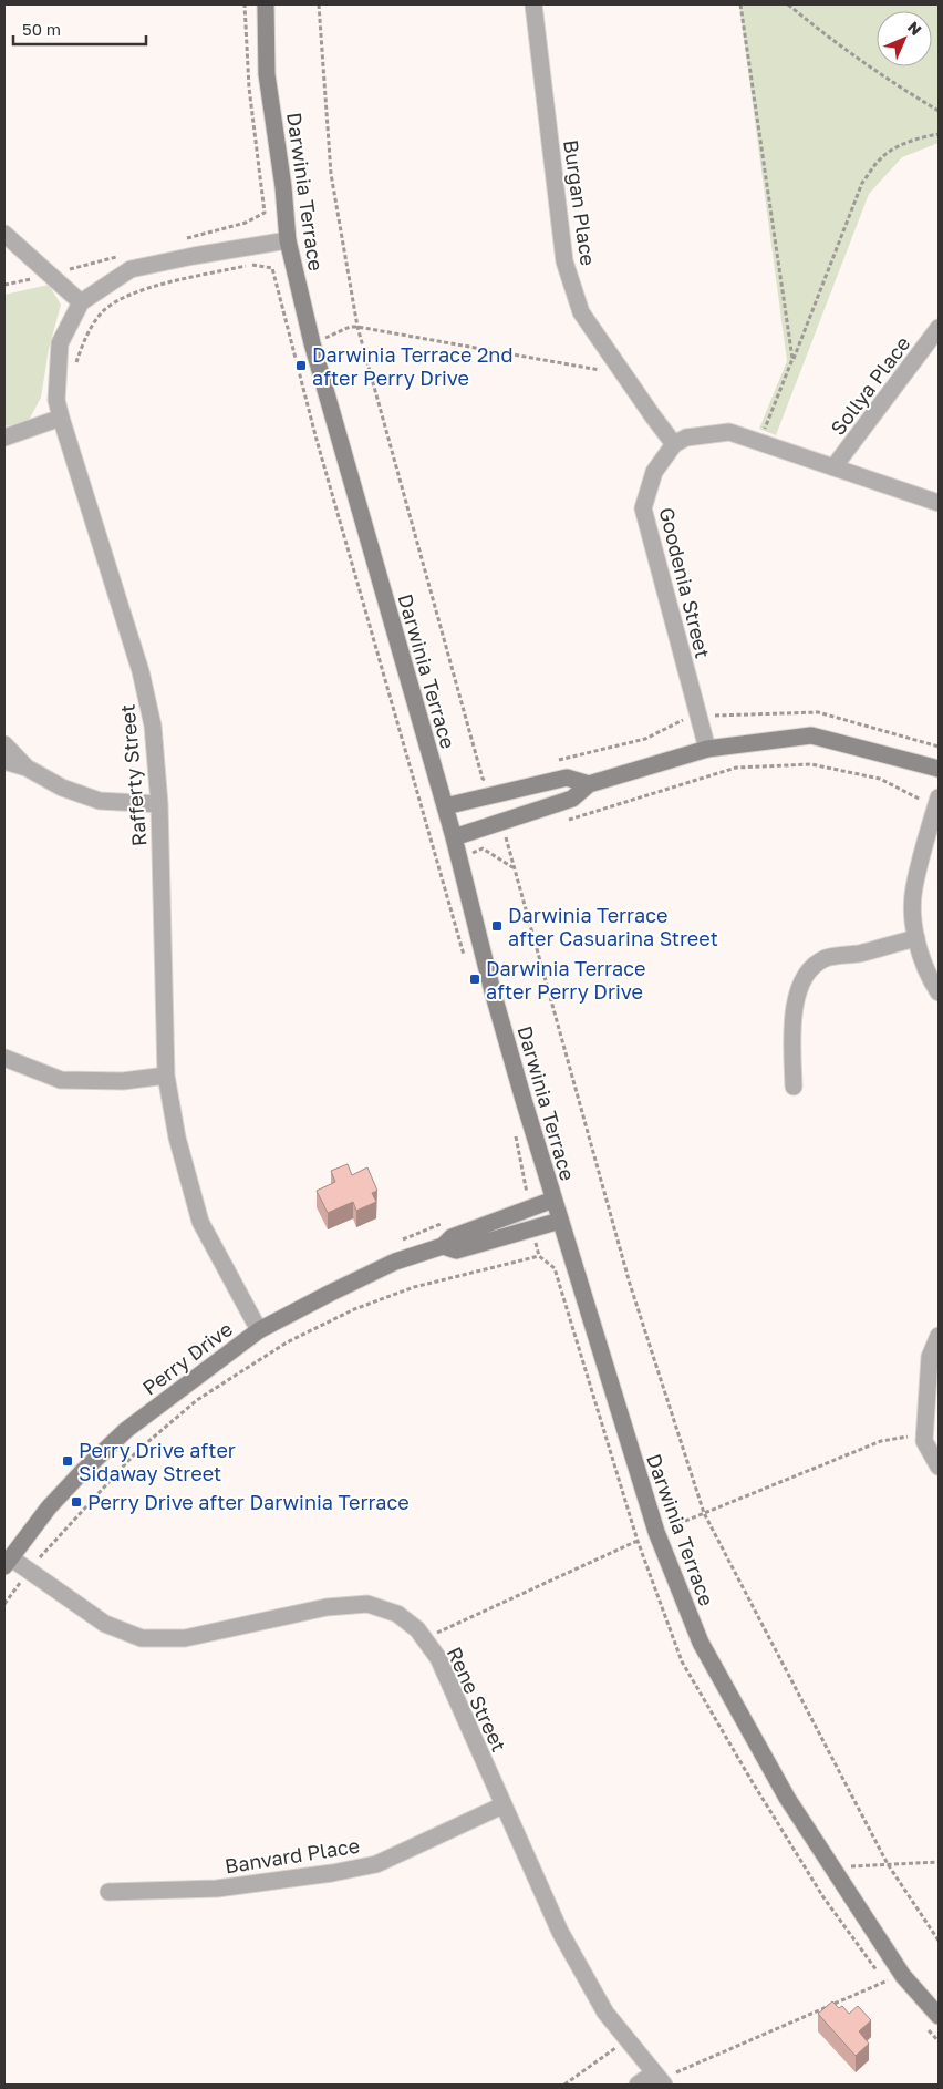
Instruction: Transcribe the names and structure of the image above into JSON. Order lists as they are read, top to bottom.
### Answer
{
  "streets": {
    "main road": ["Darwinia Terrace", "Perry Drive"],
    "street": [
      "Burgan Place",
      "Sollya Place",
      "Goodenia Street",
      "Rafferty Street",
      "Rene Street",
      "Banvard Place"
    ]
  },
  "crossings": [
    ["Darwinia Terrace", "Rafferty Street"],
    ["Darwinia Terrace", "Perry Drive"],
    ["Burgan Place", "Goodenia Street"],
    ["Rafferty Street", "Perry Drive"],
    ["Perry Drive", "Rene Street"],
    ["Rene Street", "Banvard Place"]
  ],
  "places": {
    "transit": [
      "Darwinia Terrace 2nd after Perry Drive",
      "Darwinia Terrace after Casuarina Street",
      "Darwinia Terrace after Perry Drive",
      "Perry Drive after Sidaway Street",
      "Perry Drive after Darwinia Terrace"
    ]
  },
  "scale_bar": "50 m",
  "north": "top right"
}
